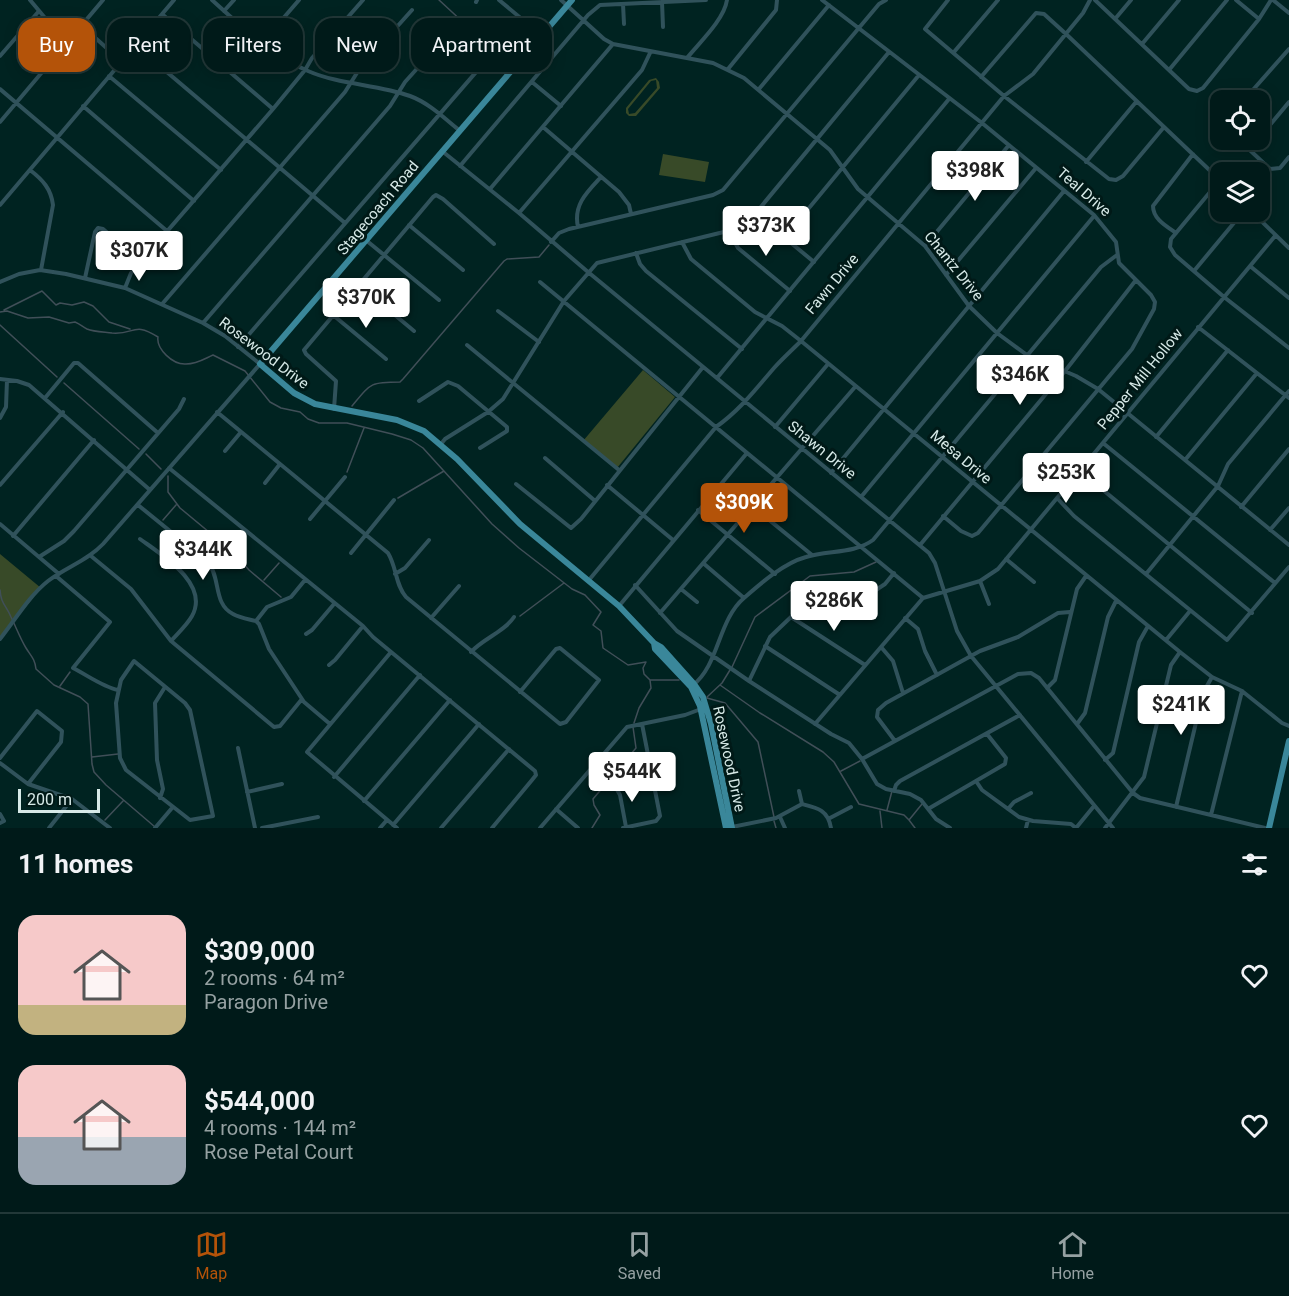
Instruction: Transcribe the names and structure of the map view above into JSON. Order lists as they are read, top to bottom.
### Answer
{
  "streets": {
    "main road": ["Stagecoach Road", "Rosewood Drive"],
    "street": [
      "Teal Drive",
      "Chantz Drive",
      "Fawn Drive",
      "Pepper Mill Hollow",
      "Shawn Drive",
      "Mesa Drive"
    ]
  },
  "crossings": [
    ["Teal Drive", "Chantz Drive"],
    ["Teal Drive", "Fawn Drive"],
    ["Teal Drive", "Mesa Drive"],
    ["Stagecoach Road", "Chantz Drive"],
    ["Stagecoach Road", "Rosewood Drive"],
    ["Stagecoach Road", "Shawn Drive"],
    ["Chantz Drive", "Fawn Drive"],
    ["Chantz Drive", "Pepper Mill Hollow"],
    ["Fawn Drive", "Rosewood Drive"],
    ["Fawn Drive", "Shawn Drive"],
    ["Fawn Drive", "Mesa Drive"],
    ["Pepper Mill Hollow", "Shawn Drive"],
    ["Pepper Mill Hollow", "Mesa Drive"]
  ],
  "scale_bar": "200 m",
  "page": {
    "chip": [
      "Buy",
      "Rent",
      "Filters",
      "New",
      "Apartment"
    ],
    "price": [
      "$398K",
      "$373K",
      "$307K",
      "$370K",
      "$346K",
      "$253K",
      "$309K",
      "$344K",
      "$286K",
      "$241K",
      "$544K"
    ],
    "scale": "200 m",
    "heading": "11 homes",
    "list": [
      {
        "name": "$309,000",
        "note": "2 rooms · 64 m² · Paragon Drive"
      },
      {
        "name": "$544,000",
        "note": "4 rooms · 144 m² · Rose Petal Court"
      }
    ],
    "tabs": ["Map", "Saved", "Home"]
  }
}
